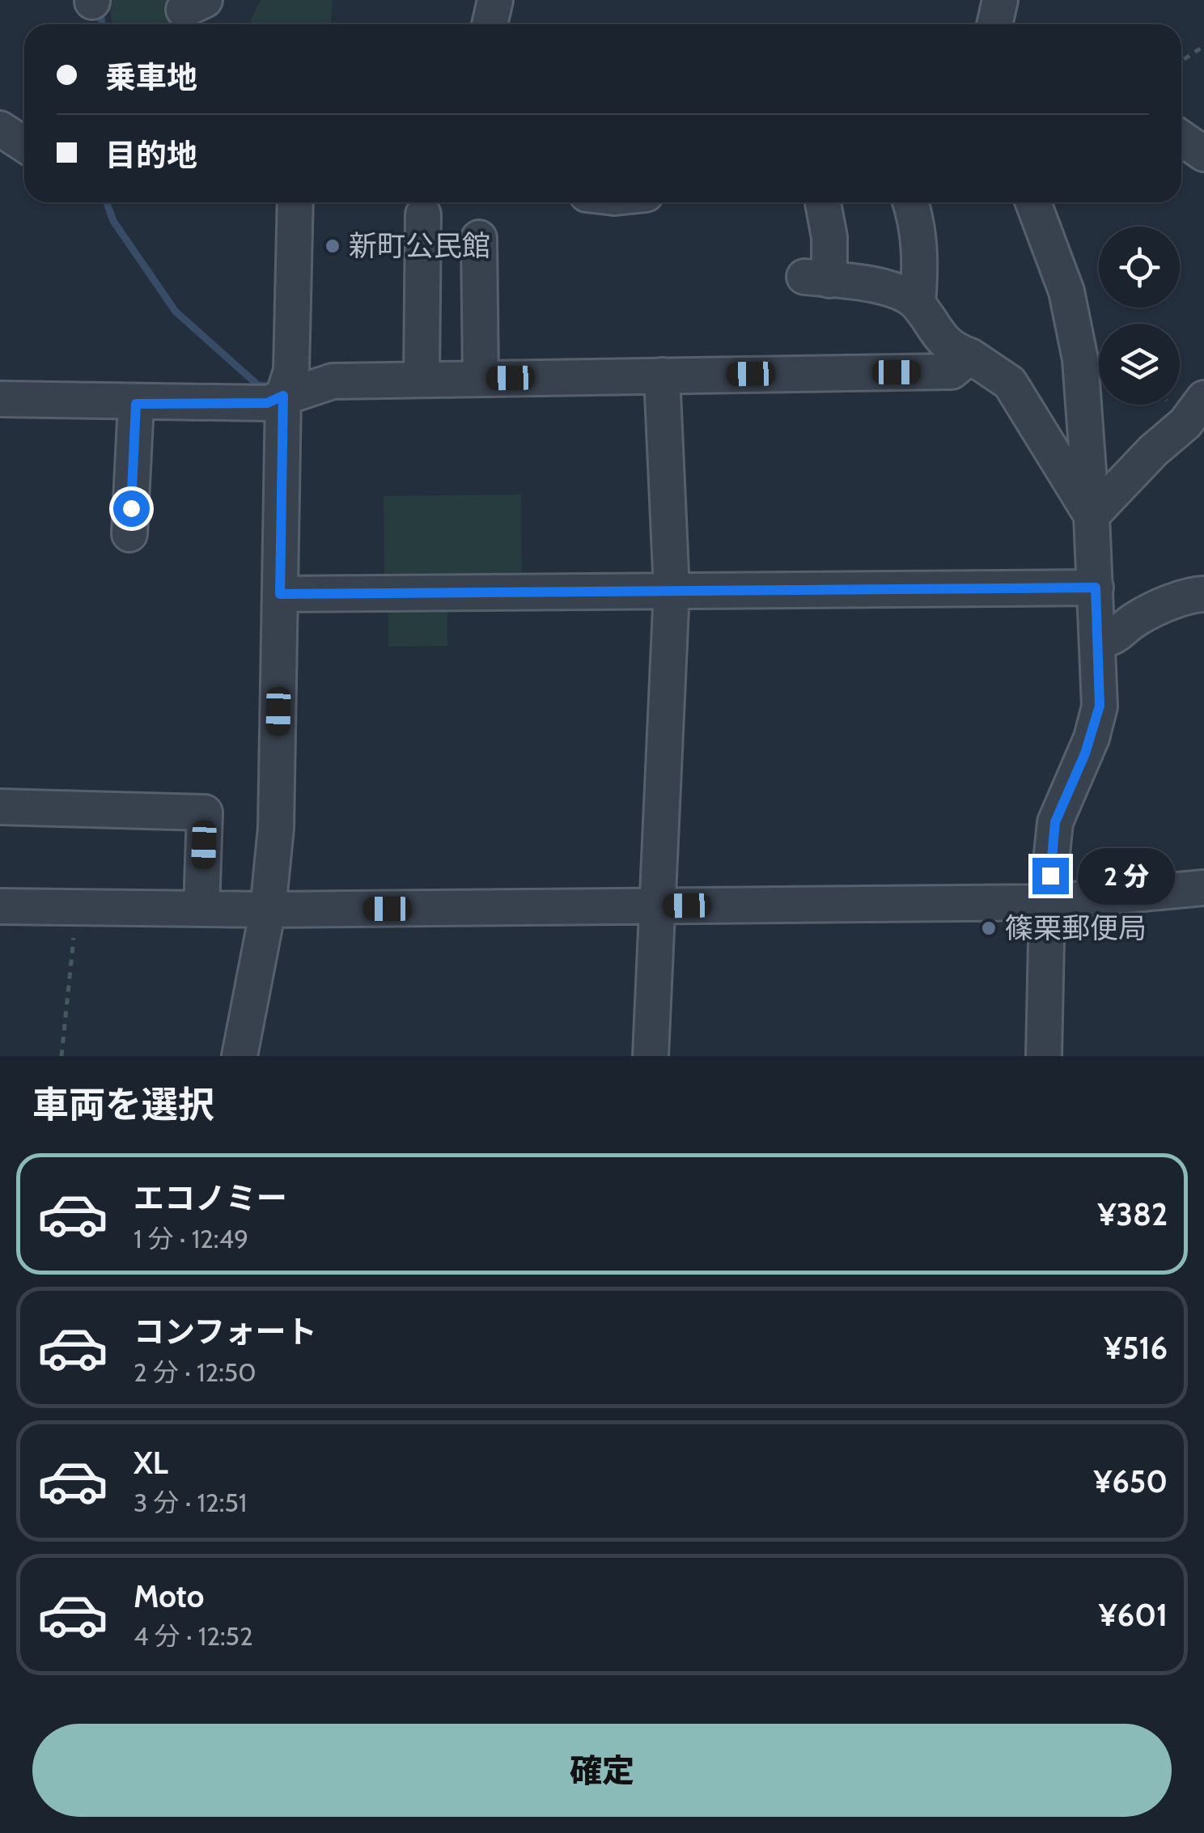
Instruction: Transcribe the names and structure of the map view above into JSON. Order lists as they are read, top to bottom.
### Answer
{
  "places": ["新町公民館", "篠栗郵便局"],
  "page": {
    "banner": ["乗車地", "目的地"],
    "bubble": "2 分",
    "heading": "車両を選択",
    "list": [
      {
        "name": "エコノミー",
        "note": "1 分 · 12:49",
        "value": "¥382"
      },
      {
        "name": "コンフォート",
        "note": "2 分 · 12:50",
        "value": "¥516"
      },
      {
        "name": "XL",
        "note": "3 分 · 12:51",
        "value": "¥650"
      },
      {
        "name": "Moto",
        "note": "4 分 · 12:52",
        "value": "¥601"
      }
    ],
    "buttons": "確定"
  }
}
